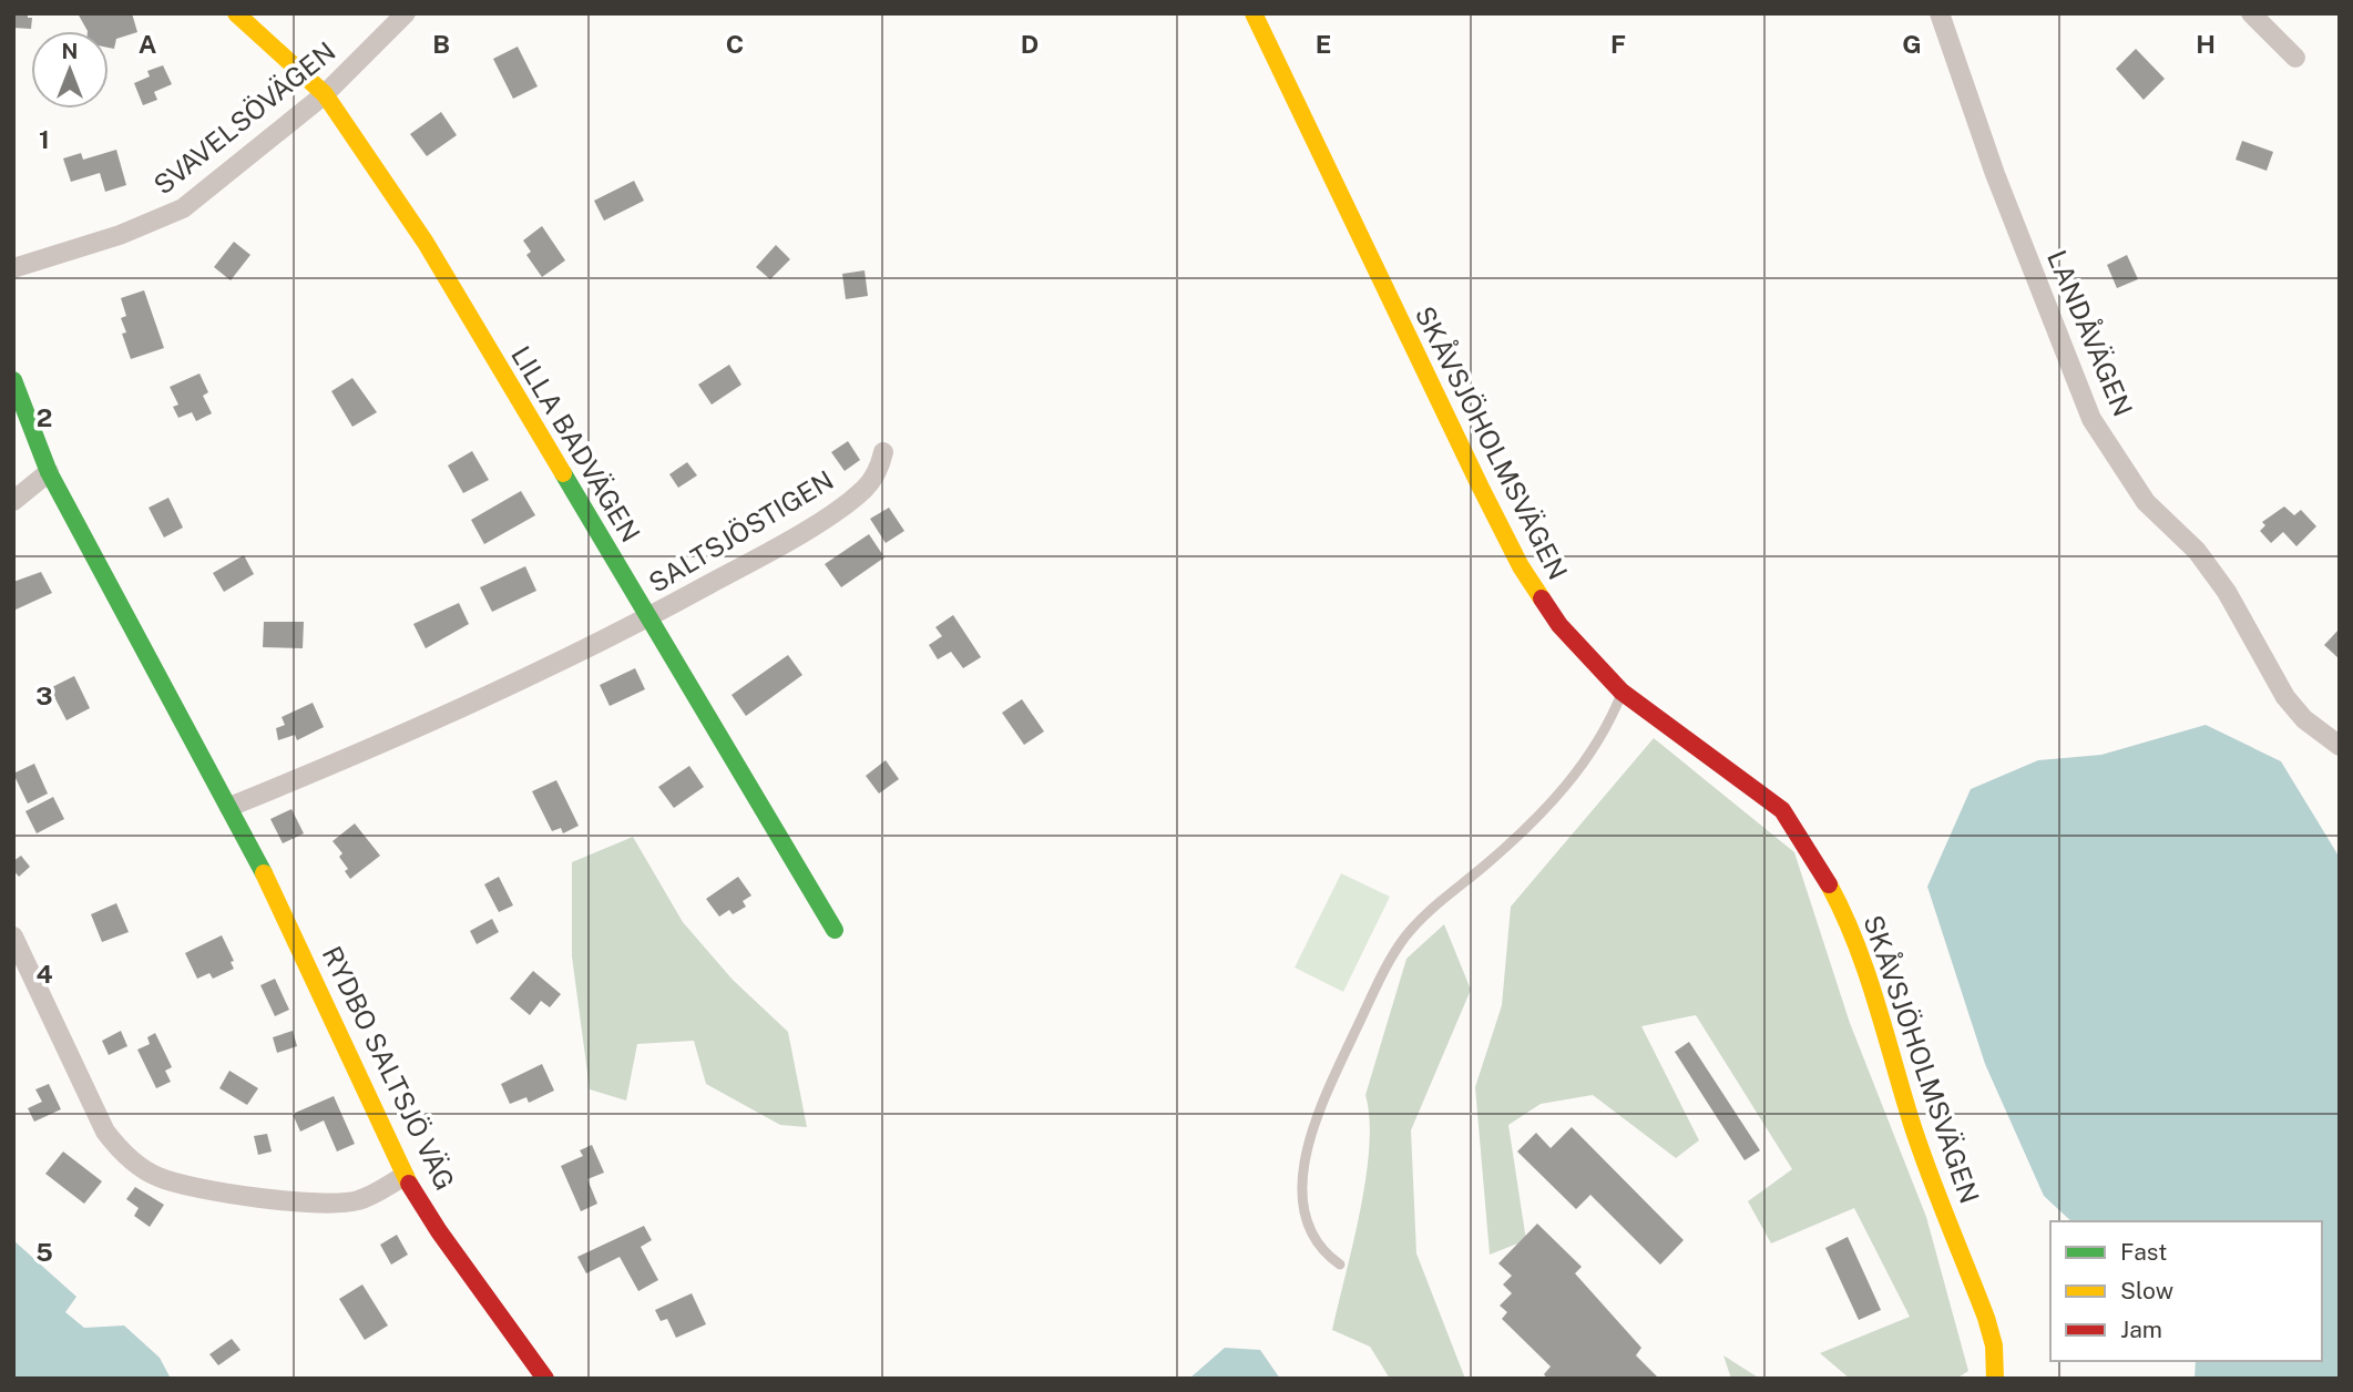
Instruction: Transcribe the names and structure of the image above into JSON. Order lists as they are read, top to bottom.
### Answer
{
  "streets": {
    "street": [
      "SVAVELSÖVÄGEN",
      "LANDÅVÄGEN",
      "SKÅVSJÖHOLMSVÄGEN",
      "LILLA BADVÄGEN",
      "SALTSJÖSTIGEN",
      "RYDBO SALTSJÖ VÄG"
    ]
  },
  "crossings": [
    ["SVAVELSÖVÄGEN", "LILLA BADVÄGEN"],
    ["LILLA BADVÄGEN", "SALTSJÖSTIGEN"]
  ],
  "legend": ["Fast", "Slow", "Jam"],
  "north": "top",
  "grid": {
    "columns": [
      "A",
      "B",
      "C",
      "D",
      "E",
      "F",
      "G",
      "H"
    ],
    "rows": [
      "1",
      "2",
      "3",
      "4",
      "5"
    ]
  }
}
